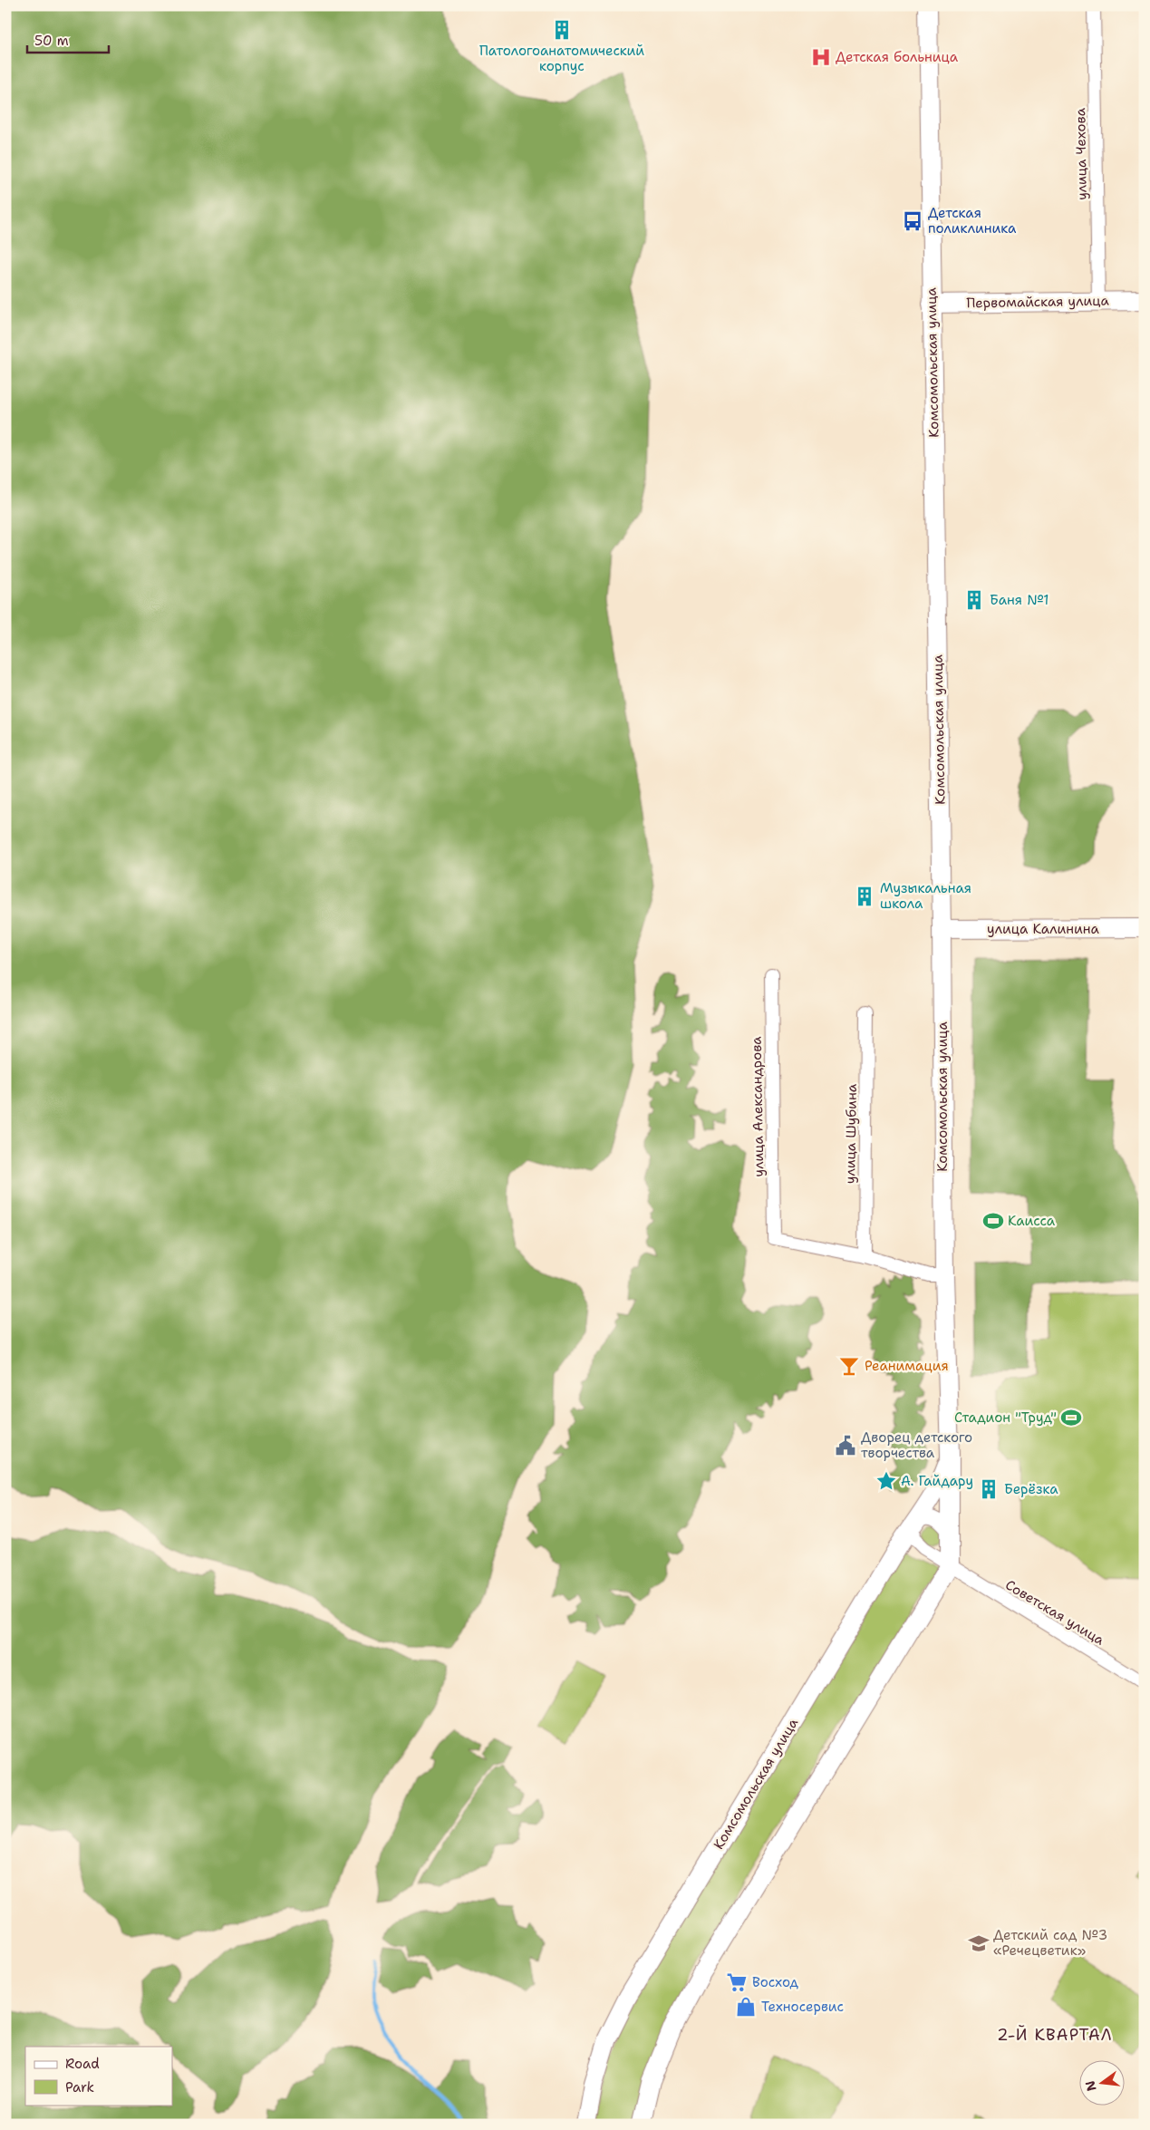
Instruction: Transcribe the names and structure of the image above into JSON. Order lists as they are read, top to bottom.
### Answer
{
  "streets": {
    "street": [
      "улица Чехова",
      "Первомайская улица",
      "Комсомольская улица",
      "улица Калинина",
      "улица Александрова",
      "улица Шубина",
      "Советская улица"
    ]
  },
  "crossings": [
    ["улица Чехова", "Первомайская улица"],
    ["Первомайская улица", "Комсомольская улица"],
    ["Комсомольская улица", "улица Калинина"],
    ["Комсомольская улица", "Советская улица"],
    ["улица Александрова", "улица Шубина"]
  ],
  "districts": ["2-Й КВАРТАЛ"],
  "places": {
    "building": [
      "Патологоанатомический корпус",
      "Баня №1",
      "Музыкальная школа",
      "Берёзка"
    ],
    "hospital": ["Детская больница"],
    "bus stop": ["Детская поликлиника"],
    "sports": ["Каисса", "Стадион \"Труд\""],
    "bar": ["Реанимация"],
    "public building": ["Дворец детского творчества"],
    "place": ["А. Гайдару"],
    "school or university": ["Детский сад №3 «Речецветик»"],
    "supermarket": ["Восход"],
    "shop": ["Техносервис"]
  },
  "legend": ["Road", "Park"],
  "scale_bar": "50 m",
  "north": "left"
}
